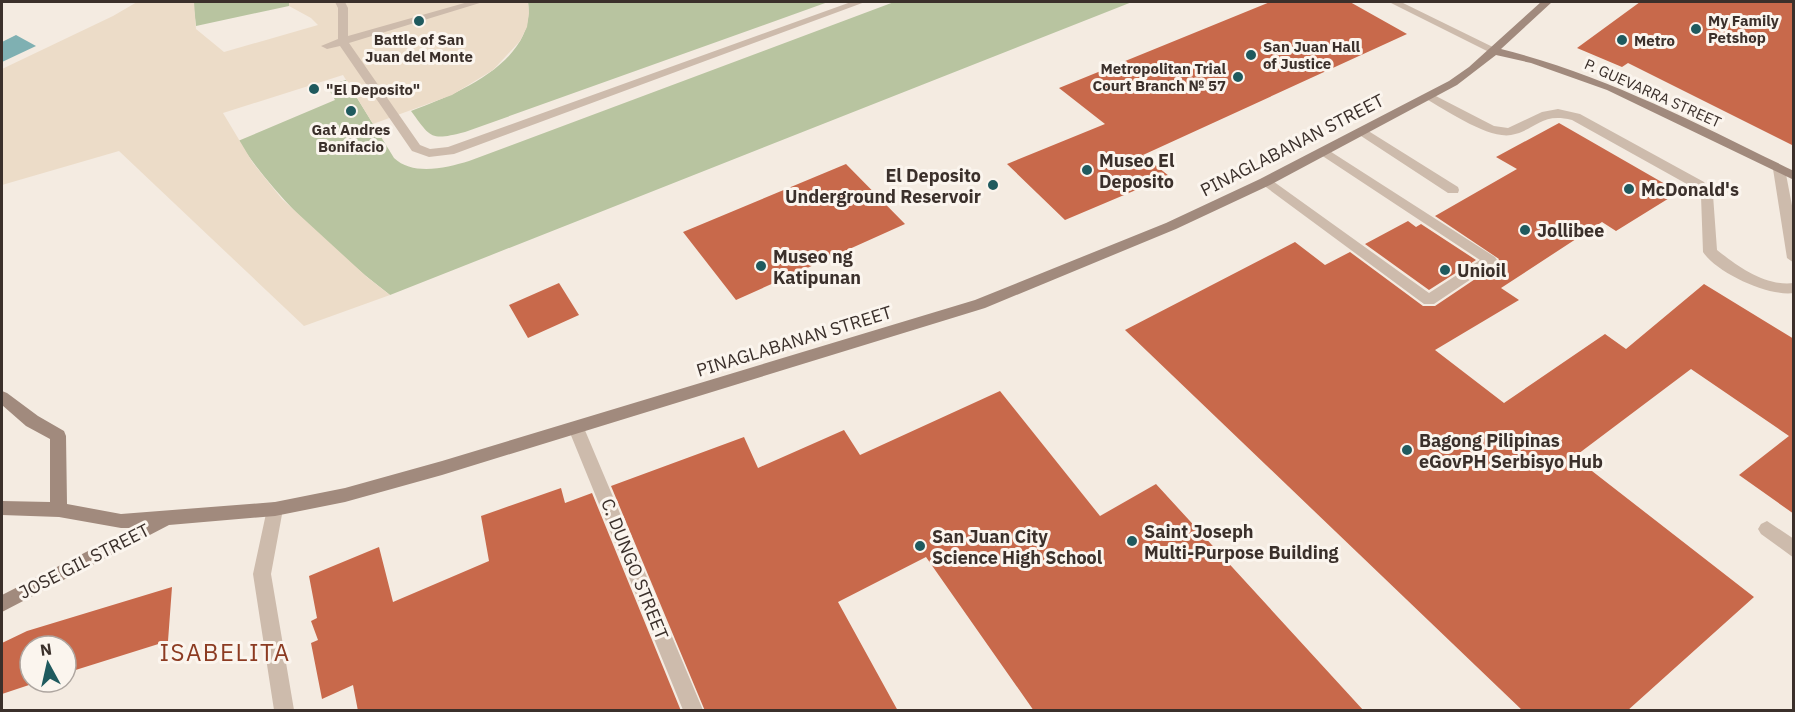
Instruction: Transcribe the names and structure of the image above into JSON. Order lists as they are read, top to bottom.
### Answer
{
  "streets": {
    "main road": ["P. GUEVARRA STREET", "PINAGLABANAN STREET", "JOSE GIL STREET"],
    "street": ["C. DUNGO STREET"]
  },
  "crossings": [
    ["P. GUEVARRA STREET", "PINAGLABANAN STREET"],
    ["PINAGLABANAN STREET", "JOSE GIL STREET"],
    ["PINAGLABANAN STREET", "C. DUNGO STREET"]
  ],
  "districts": ["ISABELITA"],
  "places": [
    "Battle of San Juan del Monte",
    "My Family Petshop",
    "Metro",
    "San Juan Hall of Justice",
    "Metropolitan Trial Court Branch № 57",
    "\"El Deposito\"",
    "Gat Andres Bonifacio",
    "Museo El Deposito",
    "El Deposito Underground Reservoir",
    "McDonald's",
    "Jollibee",
    "Museo ng Katipunan",
    "Unioil",
    "Bagong Pilipinas eGovPH Serbisyo Hub",
    "Saint Joseph Multi-Purpose Building",
    "San Juan City Science High School"
  ],
  "north": "top"
}
